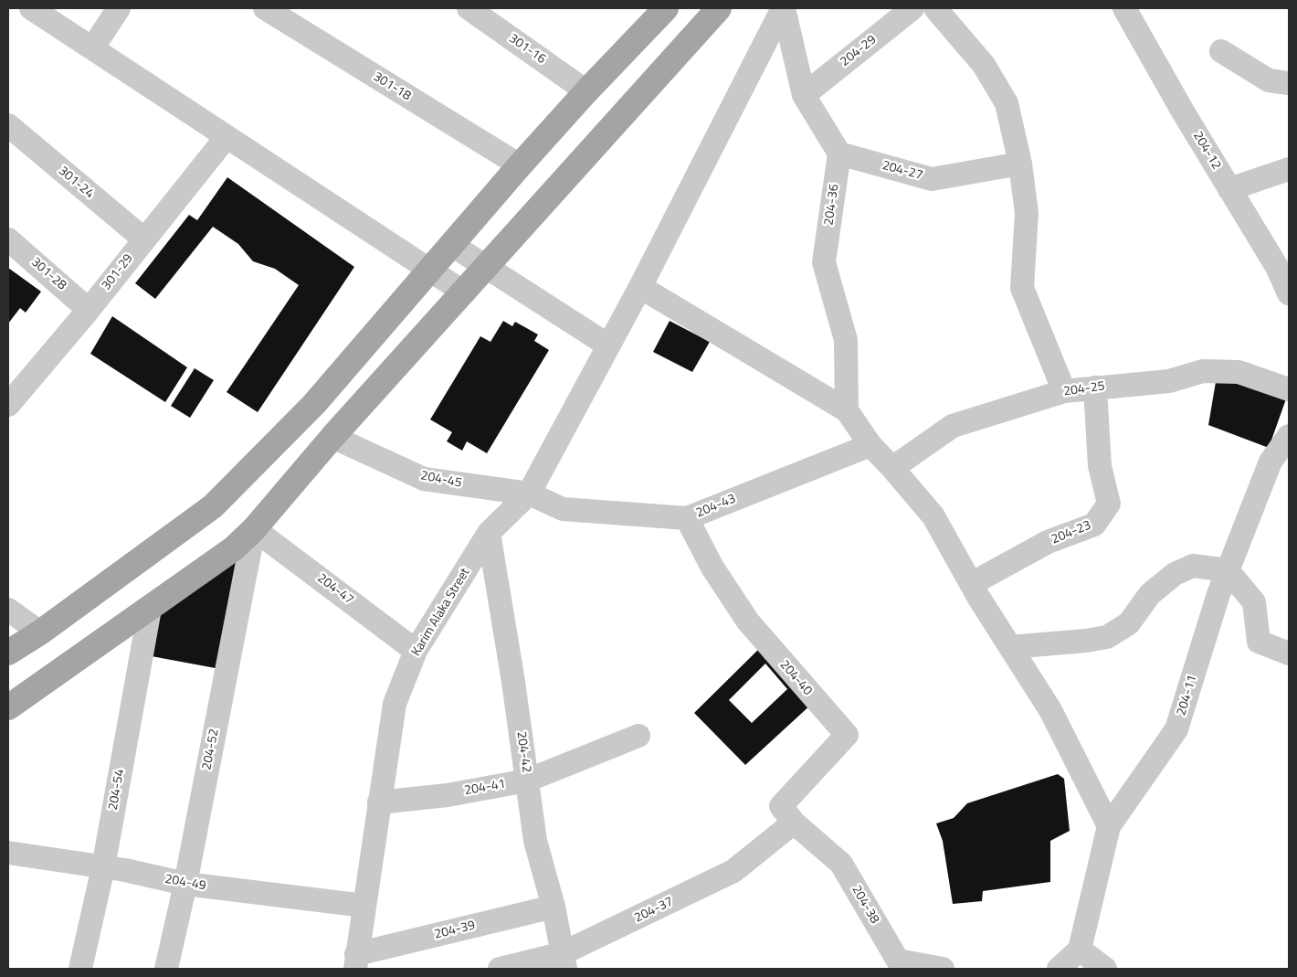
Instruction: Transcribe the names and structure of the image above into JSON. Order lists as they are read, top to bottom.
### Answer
{
  "streets": {
    "street": [
      "301-16",
      "204-29",
      "301-18",
      "204-12",
      "204-27",
      "301-24",
      "204-36",
      "301-29",
      "301-28",
      "204-25",
      "204-45",
      "204-43",
      "204-23",
      "204-47",
      "Karim Alaka Street",
      "204-40",
      "204-11",
      "204-52",
      "204-42",
      "204-41",
      "204-54",
      "204-49",
      "204-38",
      "204-37",
      "204-39"
    ]
  },
  "crossings": [
    ["204-27", "204-36"],
    ["301-24", "301-29"],
    ["301-29", "301-28"],
    ["204-25", "204-23"],
    ["204-45", "204-43"],
    ["204-45", "Karim Alaka Street"],
    ["204-43", "Karim Alaka Street"],
    ["204-43", "204-40"],
    ["204-47", "Karim Alaka Street"],
    ["204-47", "204-52"],
    ["Karim Alaka Street", "204-42"],
    ["Karim Alaka Street", "204-41"],
    ["Karim Alaka Street", "204-49"],
    ["Karim Alaka Street", "204-39"],
    ["204-40", "204-38"],
    ["204-40", "204-37"],
    ["204-52", "204-49"],
    ["204-42", "204-41"],
    ["204-42", "204-37"],
    ["204-42", "204-39"],
    ["204-54", "204-49"],
    ["204-38", "204-37"]
  ]
}
